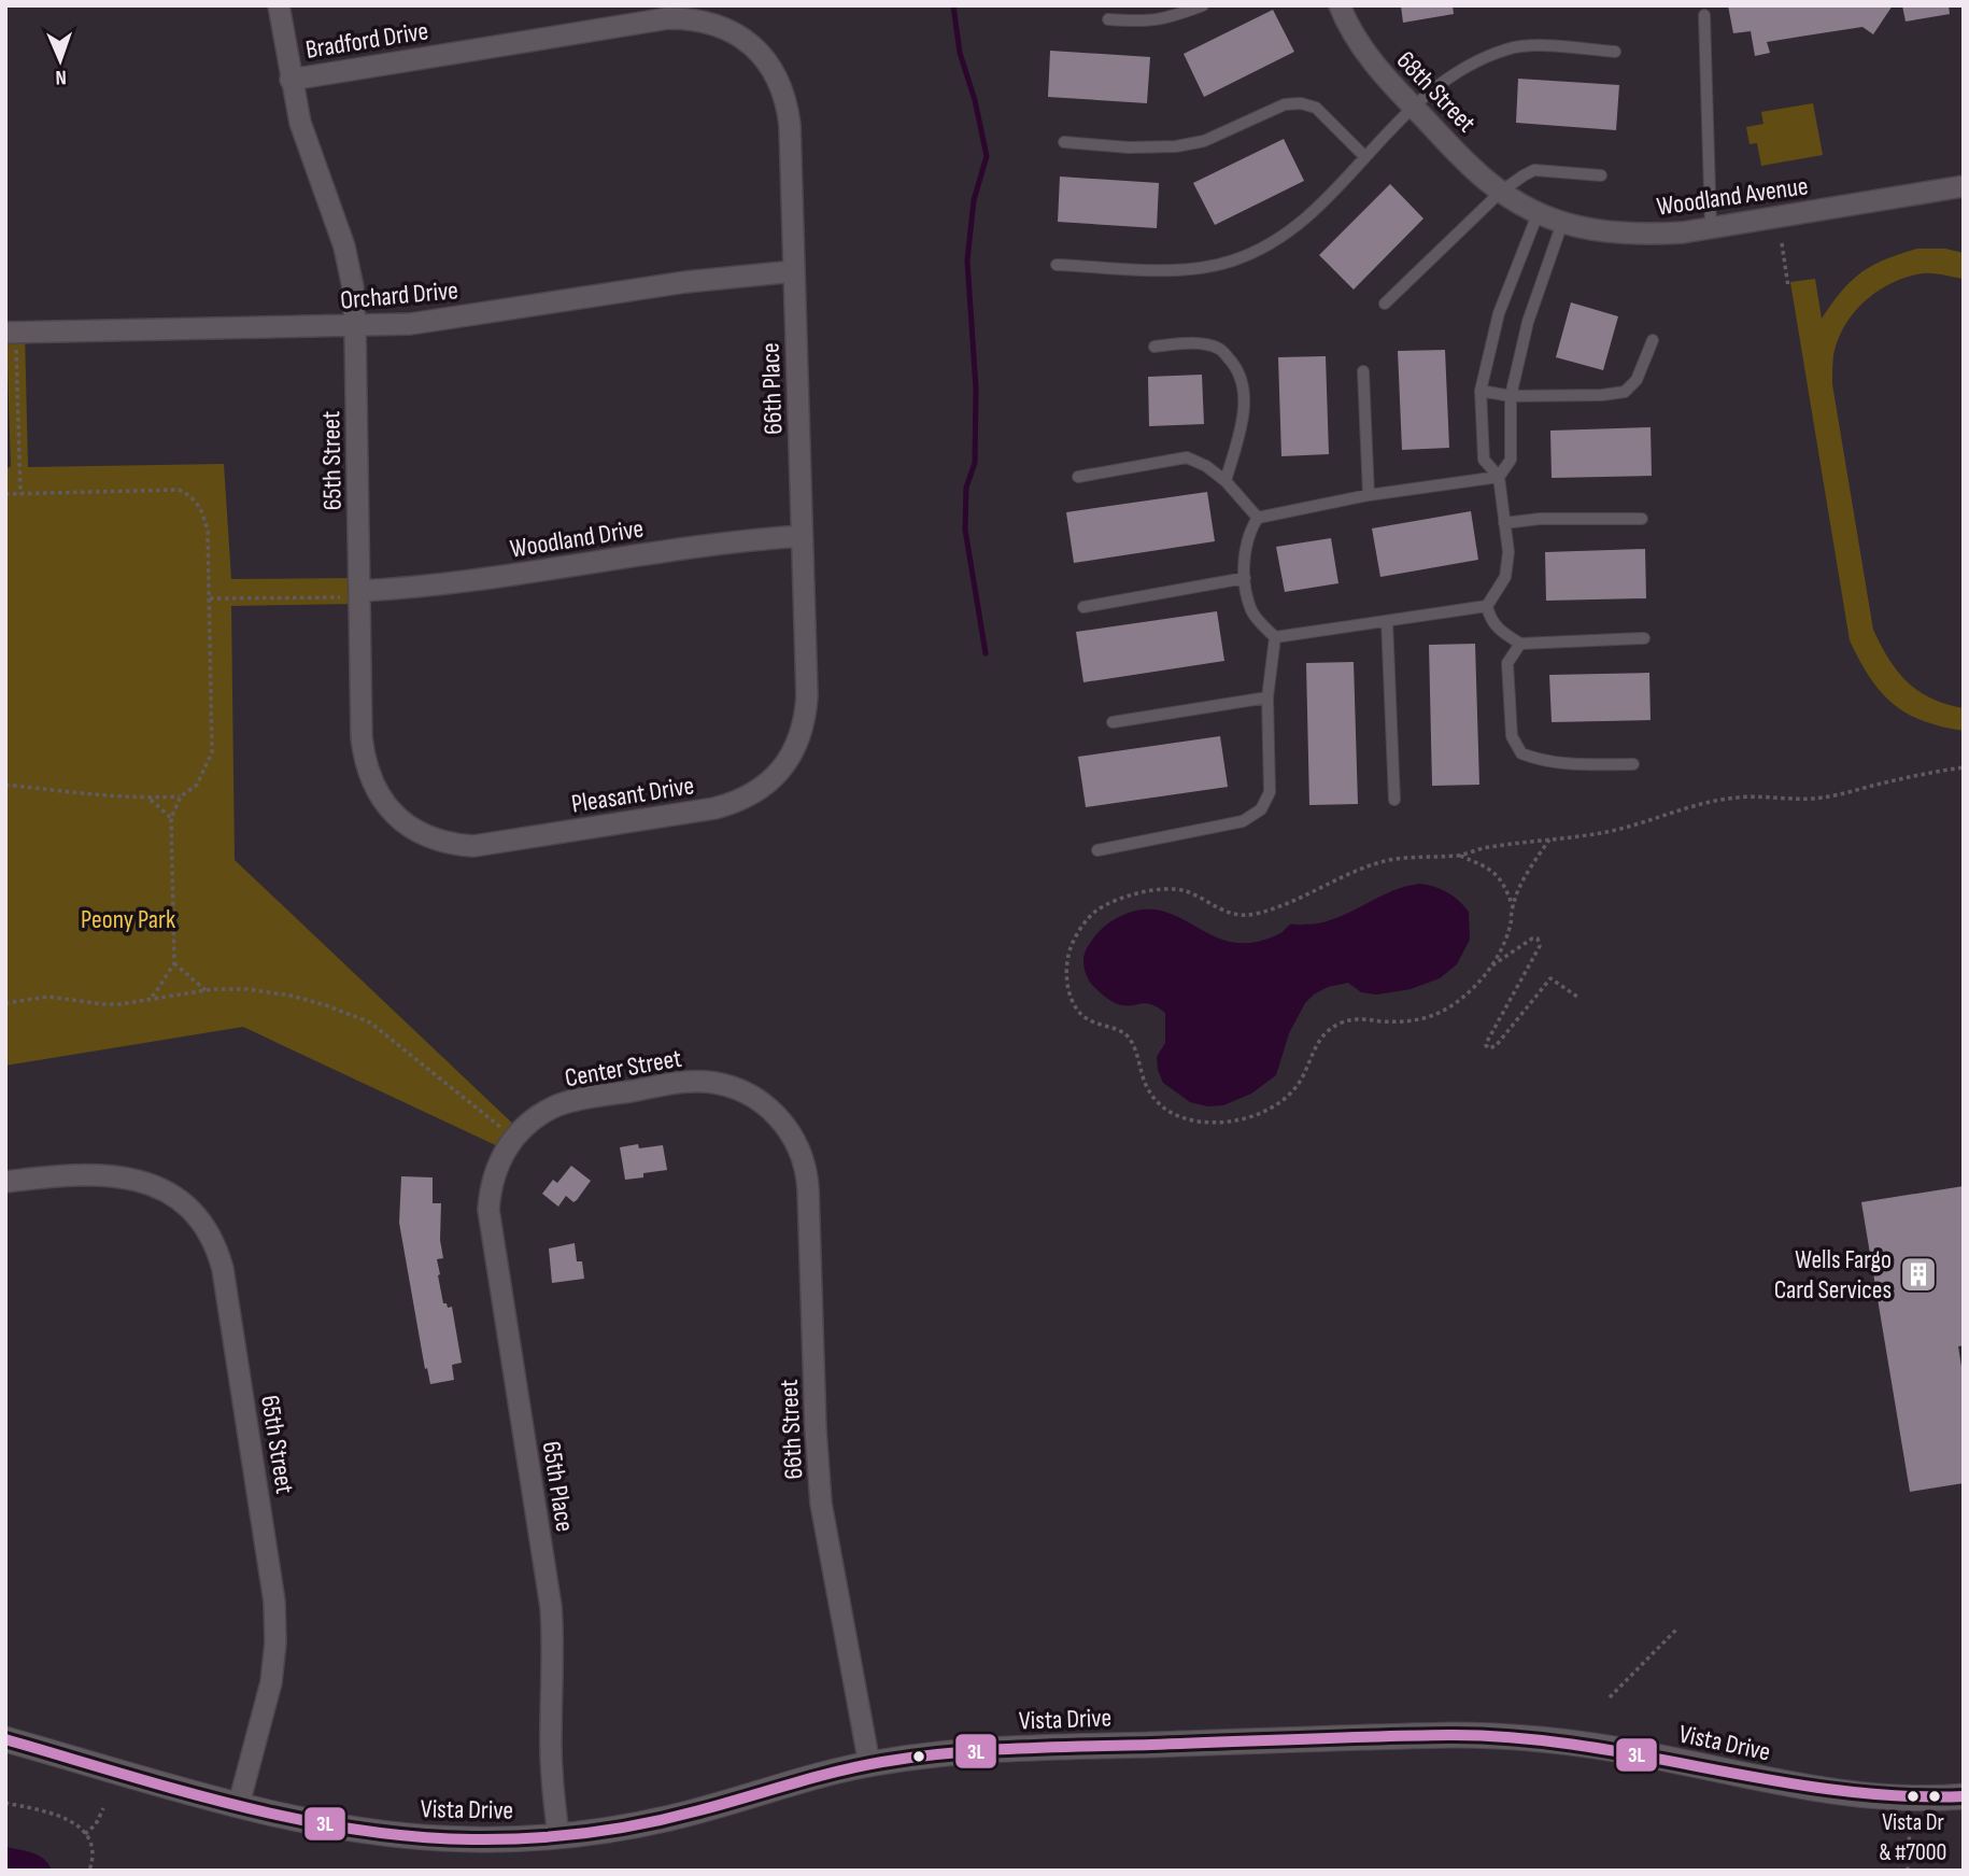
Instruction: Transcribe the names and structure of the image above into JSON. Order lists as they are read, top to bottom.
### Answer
{
  "streets": {
    "street": [
      "Bradford Drive",
      "68th Street",
      "Woodland Avenue",
      "Orchard Drive",
      "66th Place",
      "65th Street",
      "Woodland Drive",
      "Pleasant Drive",
      "Center Street",
      "66th Street",
      "65th Place",
      "Vista Drive"
    ]
  },
  "crossings": [
    ["Bradford Drive", "66th Place"],
    ["Bradford Drive", "65th Street"],
    ["68th Street", "Woodland Avenue"],
    ["Orchard Drive", "66th Place"],
    ["Orchard Drive", "65th Street"],
    ["66th Place", "Woodland Drive"],
    ["66th Place", "Pleasant Drive"],
    ["65th Street", "Woodland Drive"],
    ["65th Street", "Pleasant Drive"],
    ["65th Street", "Vista Drive"],
    ["Center Street", "66th Street"],
    ["Center Street", "65th Place"],
    ["66th Street", "Vista Drive"],
    ["65th Place", "Vista Drive"]
  ],
  "parks": ["Peony Park"],
  "places": {
    "building": ["Wells Fargo Card Services"],
    "other": ["Vista Dr & #7000"]
  },
  "lines": ["transit line 3L"],
  "north": "bottom"
}
